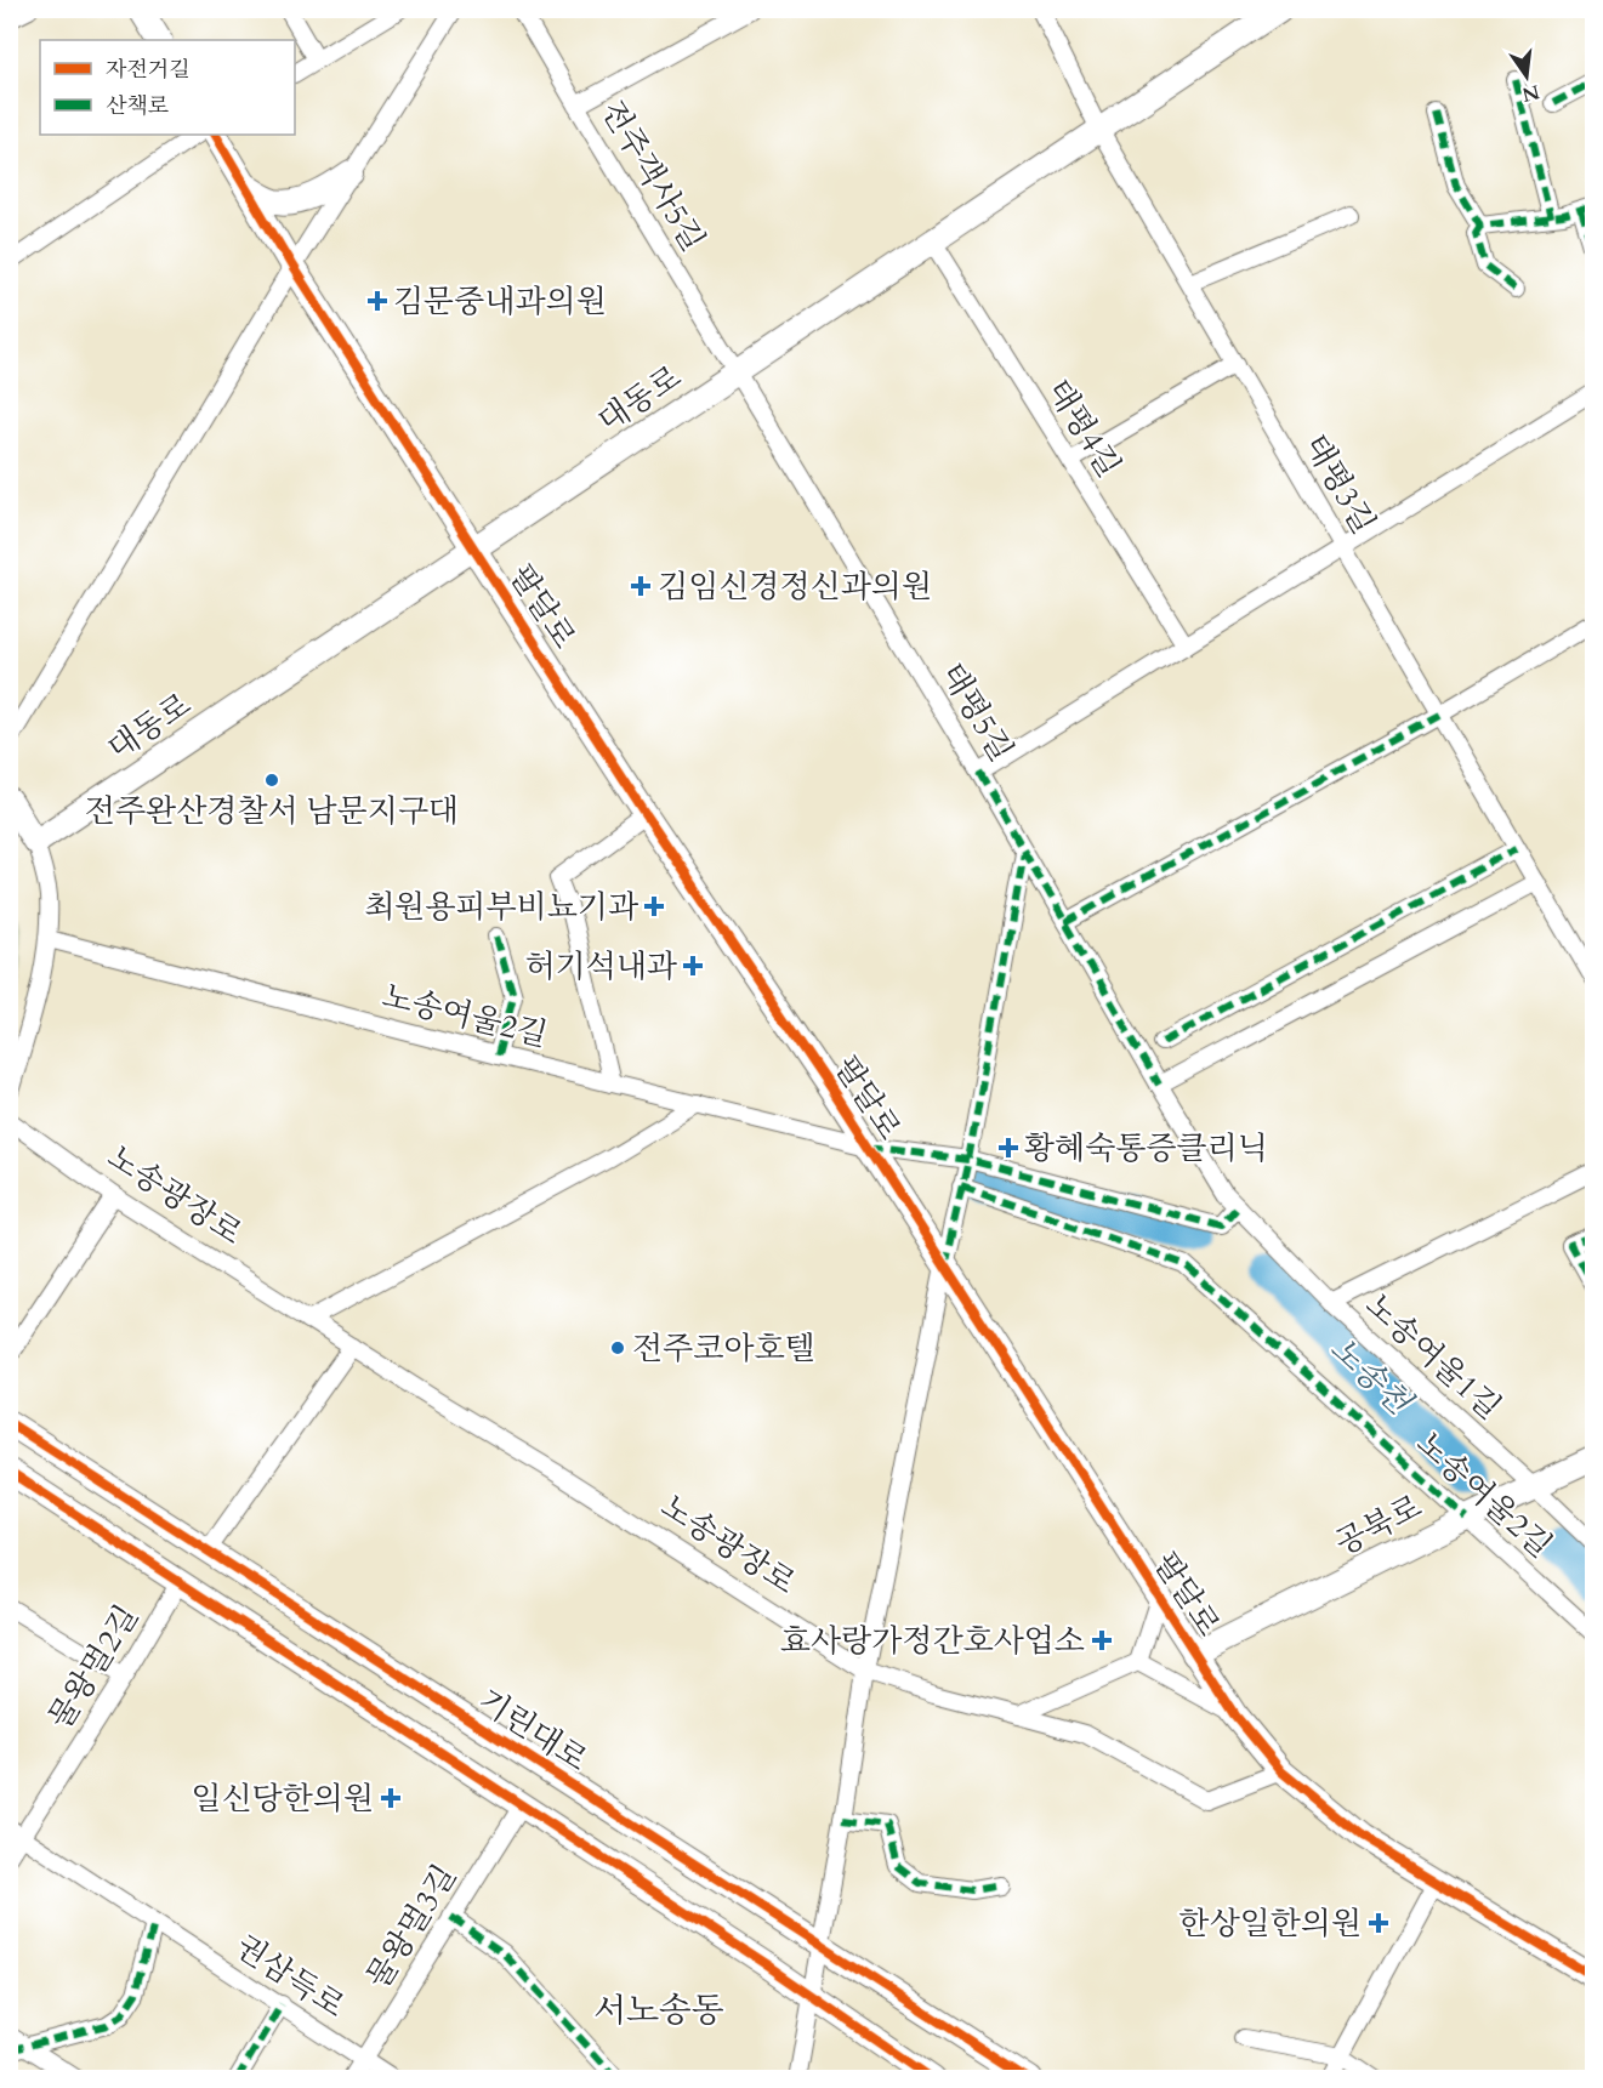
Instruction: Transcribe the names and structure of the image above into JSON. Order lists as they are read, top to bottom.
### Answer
{
  "streets": {
    "street": [
      "전주객사5길",
      "대동로",
      "태평4길",
      "태평3길",
      "팔달로",
      "태평5길",
      "노송여울2길",
      "노송광장로",
      "노송여울1길",
      "공북로",
      "물왕멀2길",
      "기린대로",
      "물왕멀3길",
      "권삼득로"
    ]
  },
  "crossings": [
    ["전주객사5길", "대동로"],
    ["전주객사5길", "태평5길"],
    ["대동로", "태평4길"],
    ["대동로", "태평3길"],
    ["대동로", "팔달로"],
    ["대동로", "태평5길"],
    ["팔달로", "노송여울2길"],
    ["팔달로", "노송광장로"],
    ["팔달로", "공북로"],
    ["태평5길", "노송여울2길"],
    ["태평5길", "노송여울1길"],
    ["노송여울2길", "노송여울1길"],
    ["노송여울2길", "공북로"],
    ["노송여울1길", "공북로"],
    ["물왕멀2길", "권삼득로"],
    ["물왕멀3길", "권삼득로"]
  ],
  "districts": ["서노송동"],
  "water": ["노송천"],
  "places": {
    "health": [
      "김문중내과의원",
      "김임신경정신과의원",
      "최원용피부비뇨기과",
      "허기석내과",
      "황혜숙통증클리닉",
      "효사랑가정간호사업소",
      "일신당한의원",
      "한상일한의원"
    ],
    "other": ["전주완산경찰서 남문지구대", "전주코아호텔"]
  },
  "legend": ["자전거길", "산책로"],
  "north": "bottom"
}
